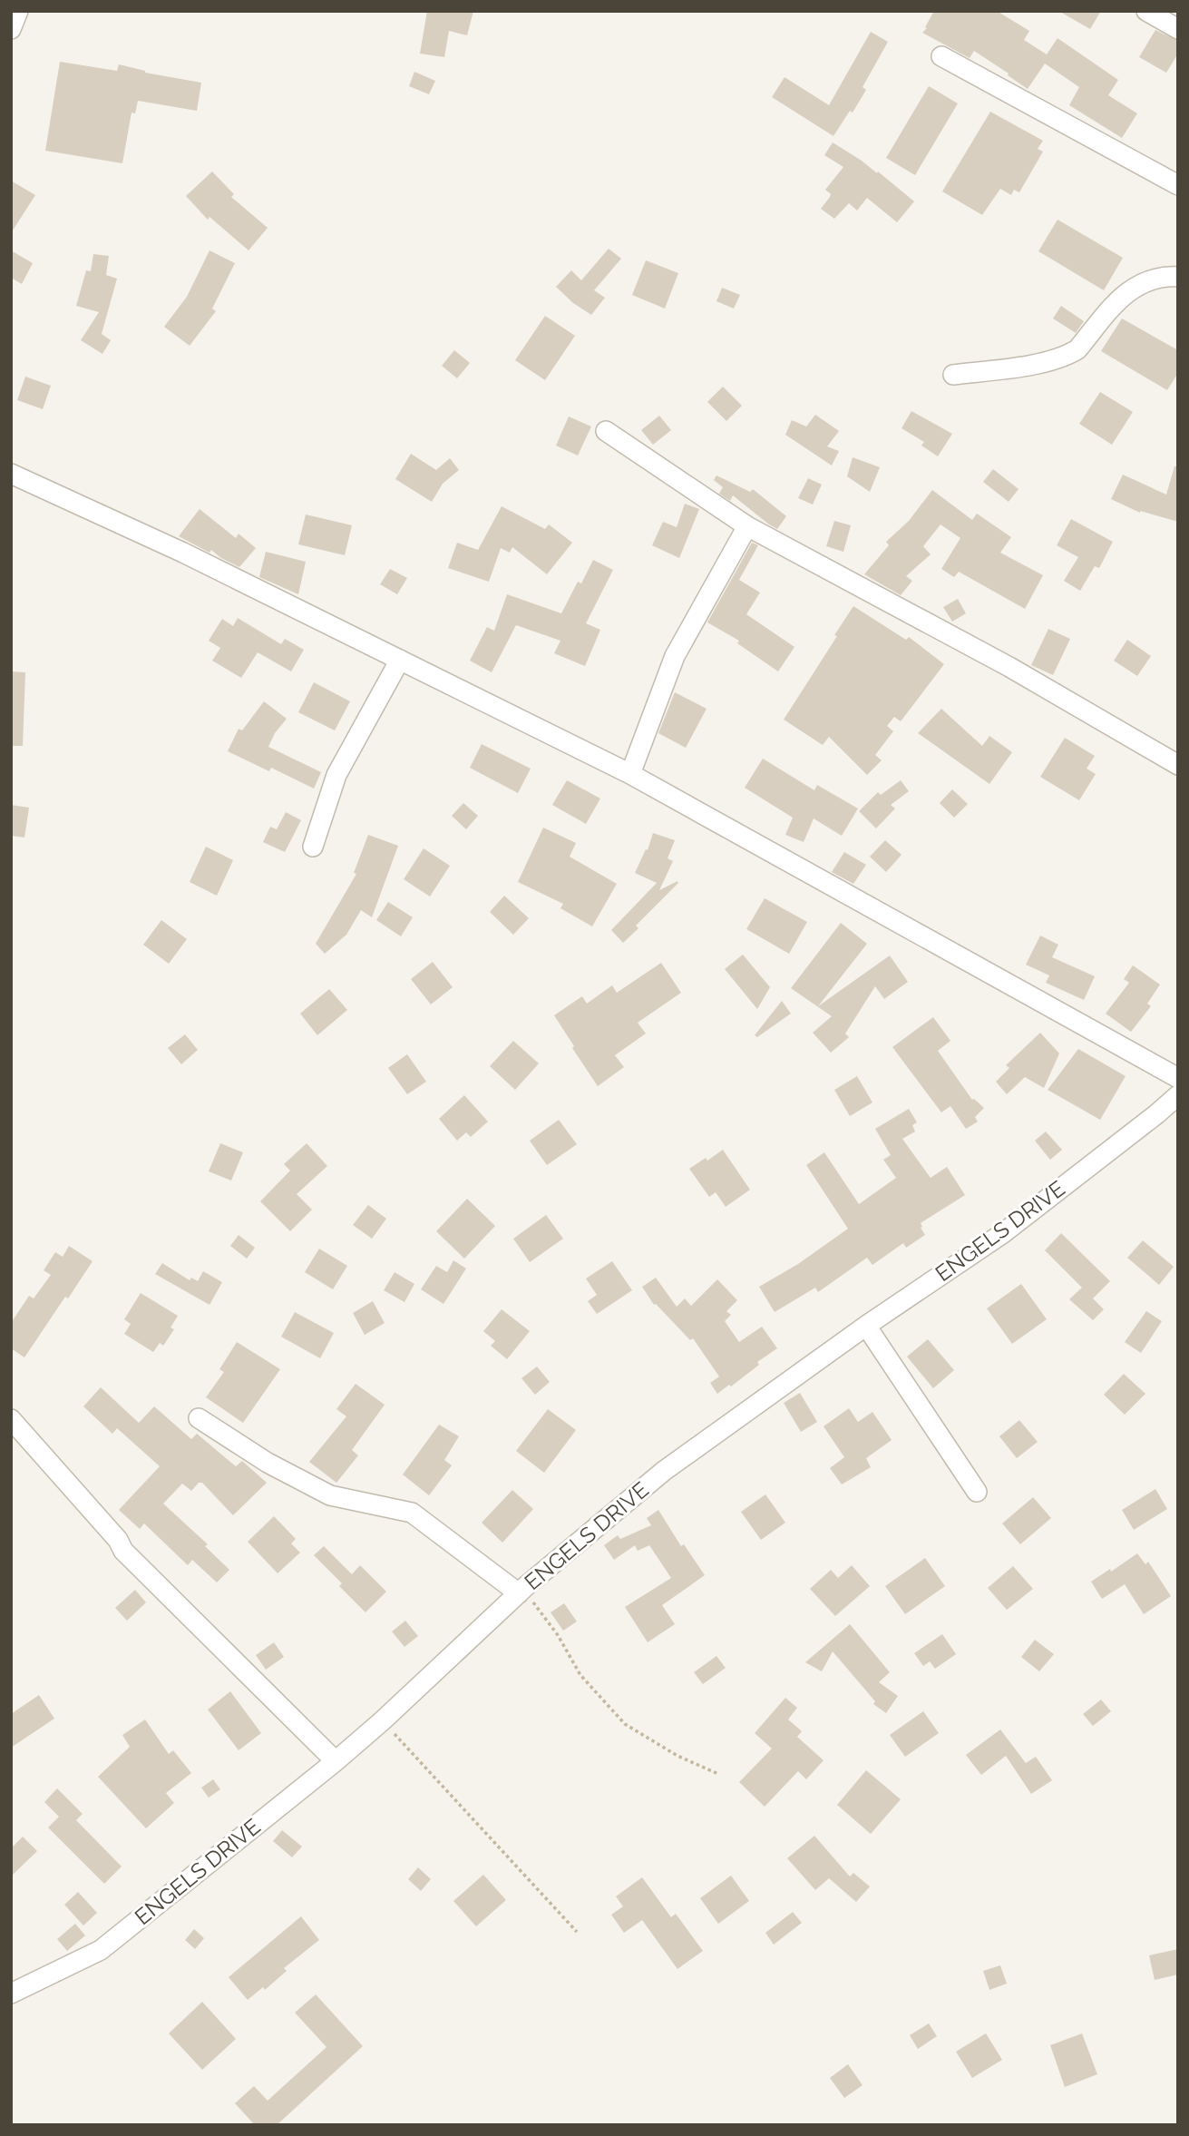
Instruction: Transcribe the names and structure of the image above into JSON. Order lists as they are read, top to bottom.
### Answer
{
  "streets": {
    "street": ["ENGELS DRIVE"]
  }
}
